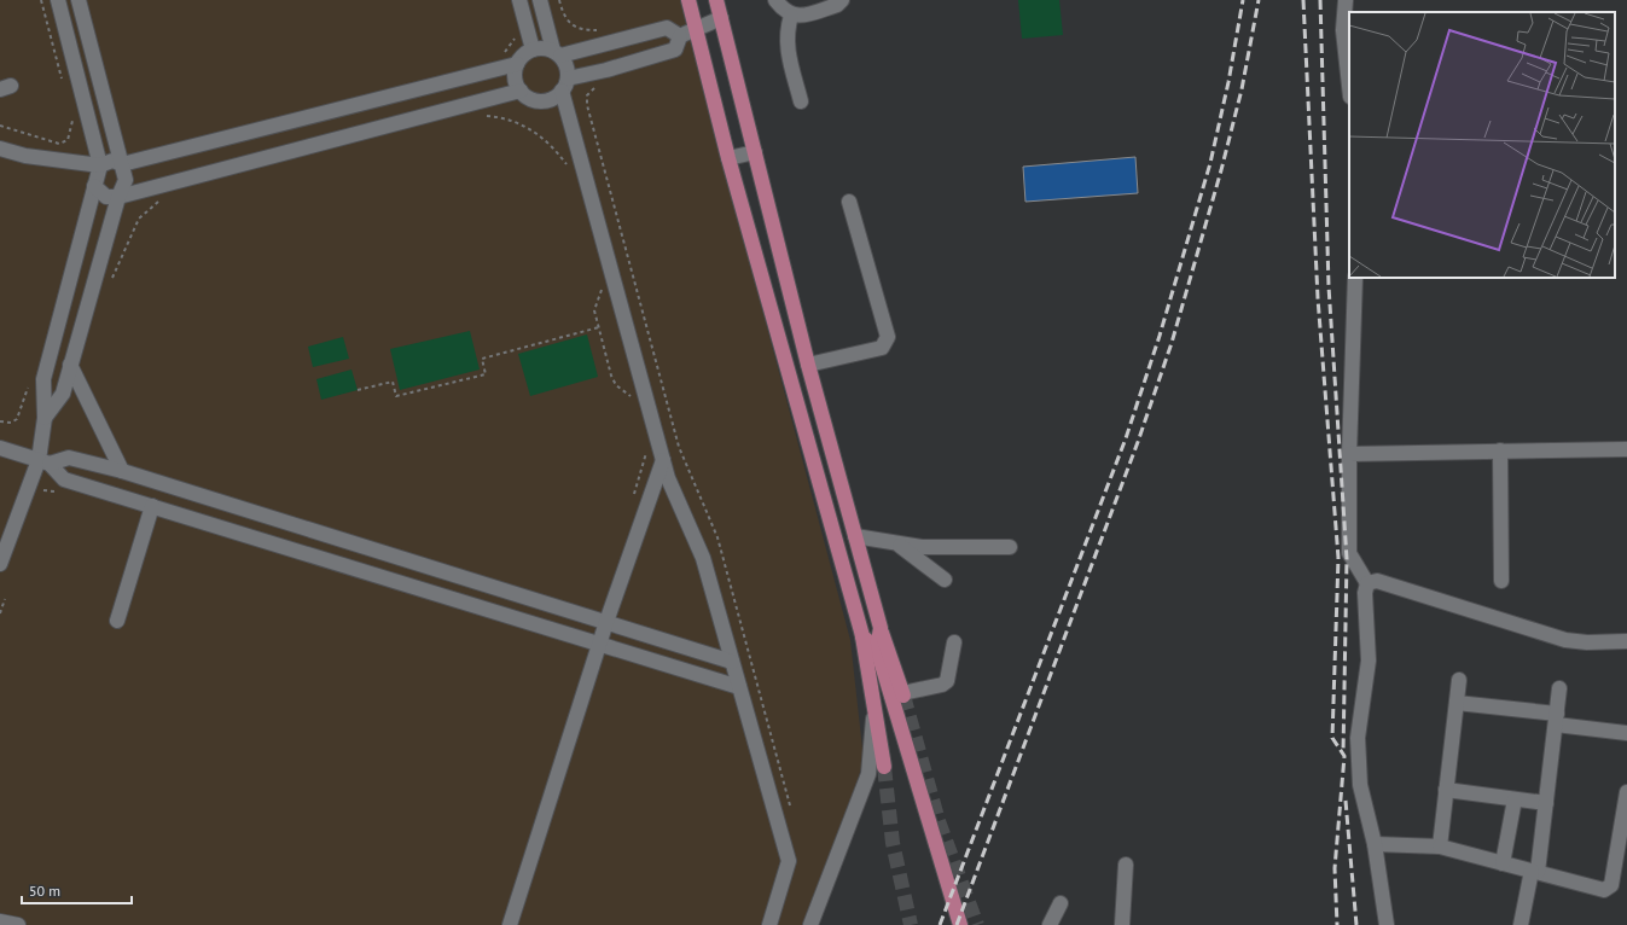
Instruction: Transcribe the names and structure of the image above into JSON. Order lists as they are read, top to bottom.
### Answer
{
  "scale_bar": "50 m"
}
